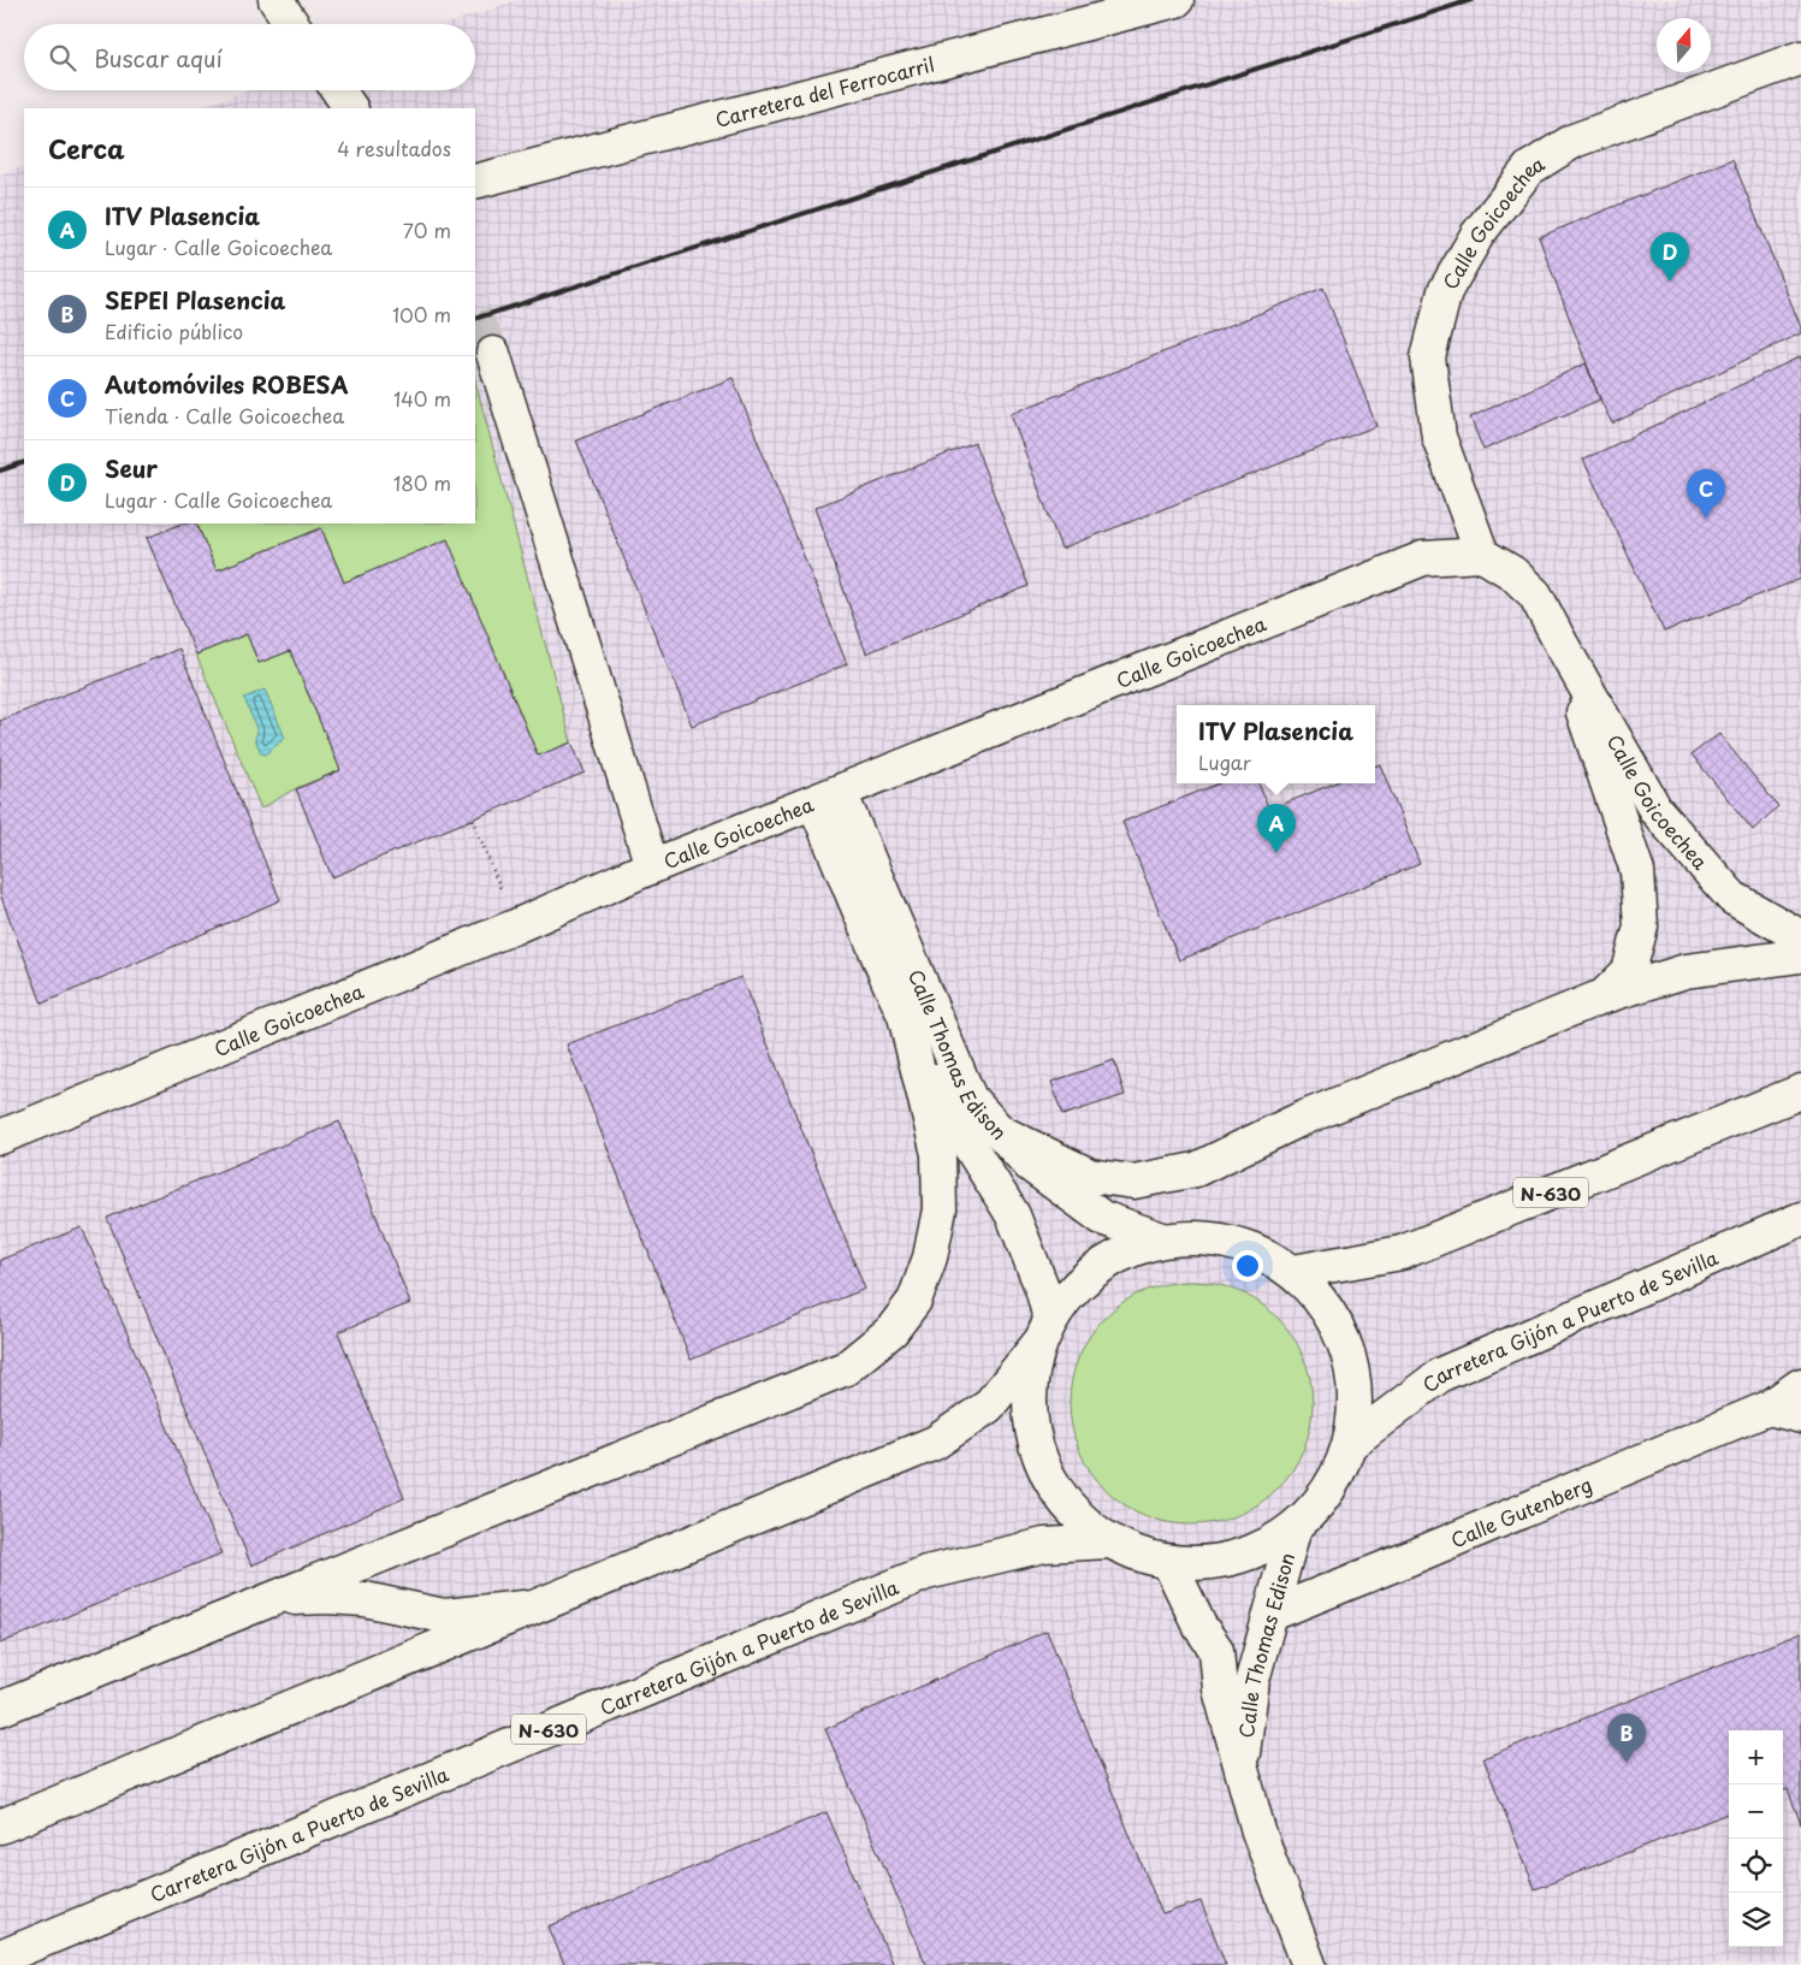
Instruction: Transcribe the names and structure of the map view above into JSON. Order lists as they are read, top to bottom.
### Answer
{
  "streets": {
    "main road": [
      "Carretera del Ferrocarril",
      "Calle Goicoechea",
      "Calle Thomas Edison",
      "N-630",
      "Carretera Gijón a Puerto de Sevilla",
      "Calle Gutenberg"
    ]
  },
  "crossings": [
    ["Calle Goicoechea", "Calle Thomas Edison"],
    ["Calle Thomas Edison", "N-630"],
    ["Calle Thomas Edison", "Calle Gutenberg"],
    ["N-630", "Carretera Gijón a Puerto de Sevilla"]
  ],
  "north": "top",
  "page": {
    "search": "Buscar aquí",
    "heading": ["Cerca", "4 resultados"],
    "list": [
      {
        "mark": "A",
        "name": "ITV Plasencia",
        "note": "Lugar · Calle Goicoechea",
        "value": "70 m"
      },
      {
        "mark": "B",
        "name": "SEPEI Plasencia",
        "note": "Edificio público",
        "value": "100 m"
      },
      {
        "mark": "C",
        "name": "Automóviles ROBESA",
        "note": "Tienda · Calle Goicoechea",
        "value": "140 m"
      },
      {
        "mark": "D",
        "name": "Seur",
        "note": "Lugar · Calle Goicoechea",
        "value": "180 m"
      }
    ],
    "pins": [
      "D",
      "C",
      "A",
      "B"
    ],
    "popup": ["ITV Plasencia", "Lugar"],
    "map_buttons": ["+", "−"]
  }
}
